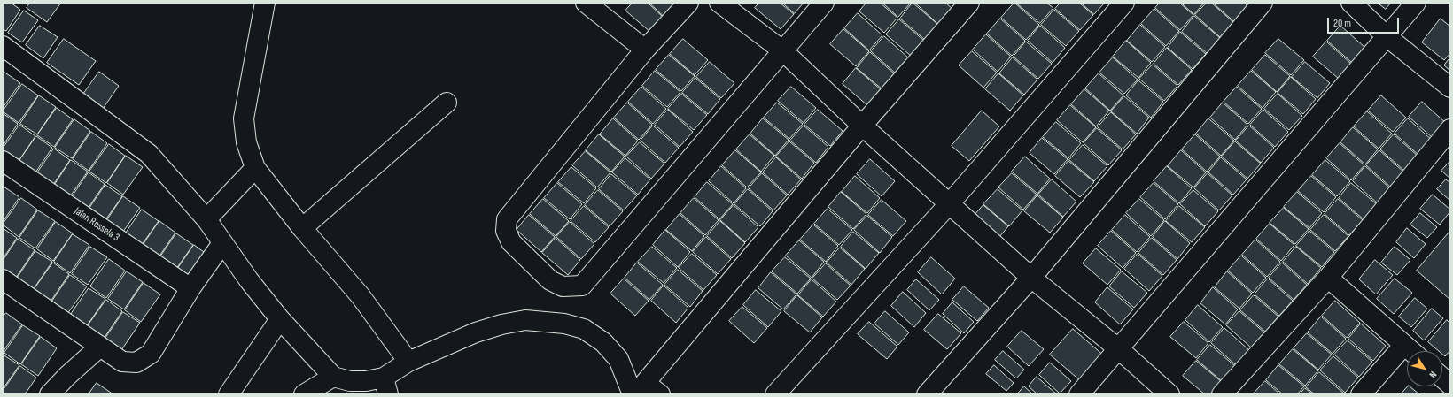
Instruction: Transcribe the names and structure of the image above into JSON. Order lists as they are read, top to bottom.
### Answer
{
  "streets": {
    "street": ["Jalan Rossela 3"]
  },
  "scale_bar": "20 m",
  "north": "bottom right"
}
